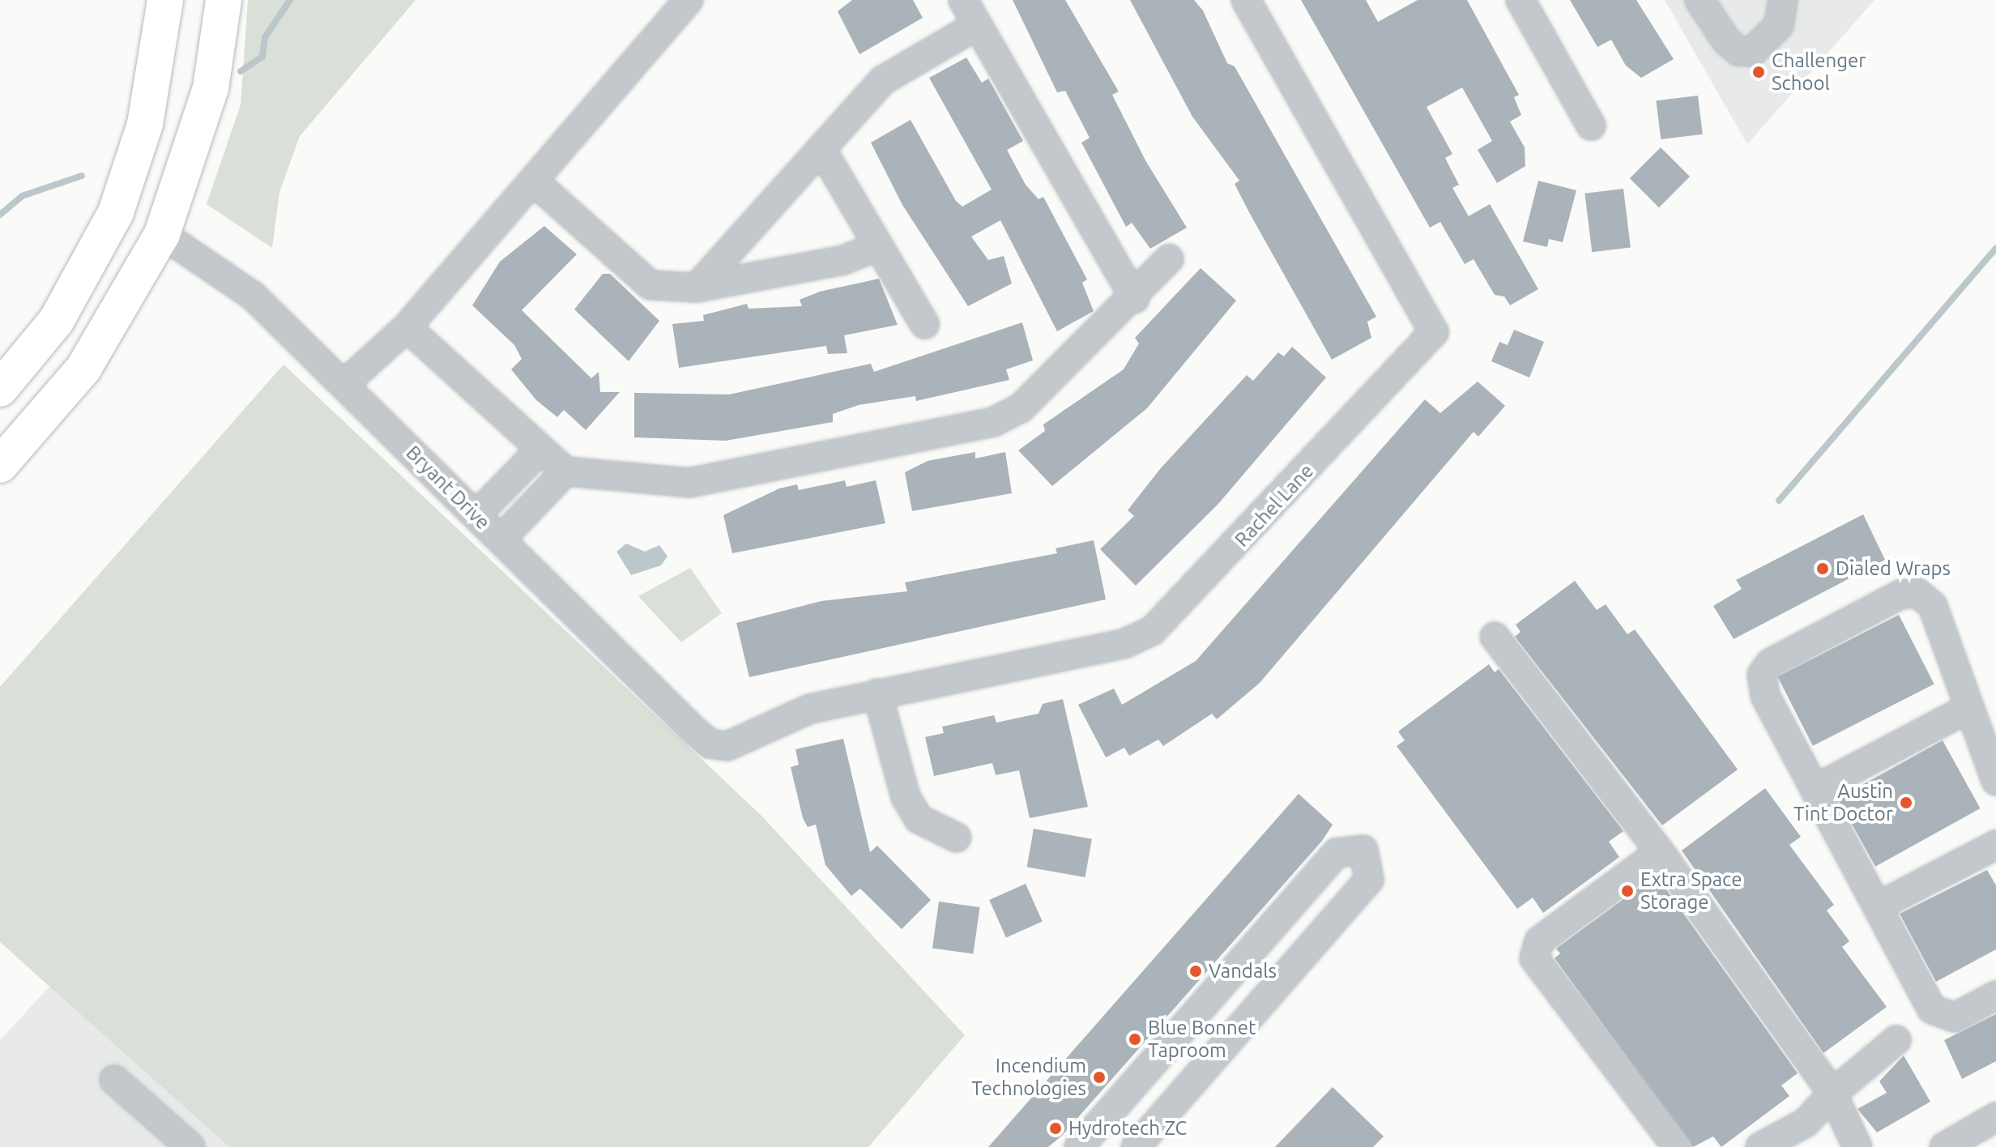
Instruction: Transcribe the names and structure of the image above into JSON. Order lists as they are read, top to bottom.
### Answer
{
  "streets": {
    "street": ["Bryant Drive", "Rachel Lane"]
  },
  "crossings": [
    ["Bryant Drive", "Rachel Lane"]
  ],
  "places": [
    "Challenger School",
    "Dialed Wraps",
    "Austin Tint Doctor",
    "Extra Space Storage",
    "Vandals",
    "Blue Bonnet Taproom",
    "Incendium Technologies",
    "Hydrotech ZC"
  ]
}
